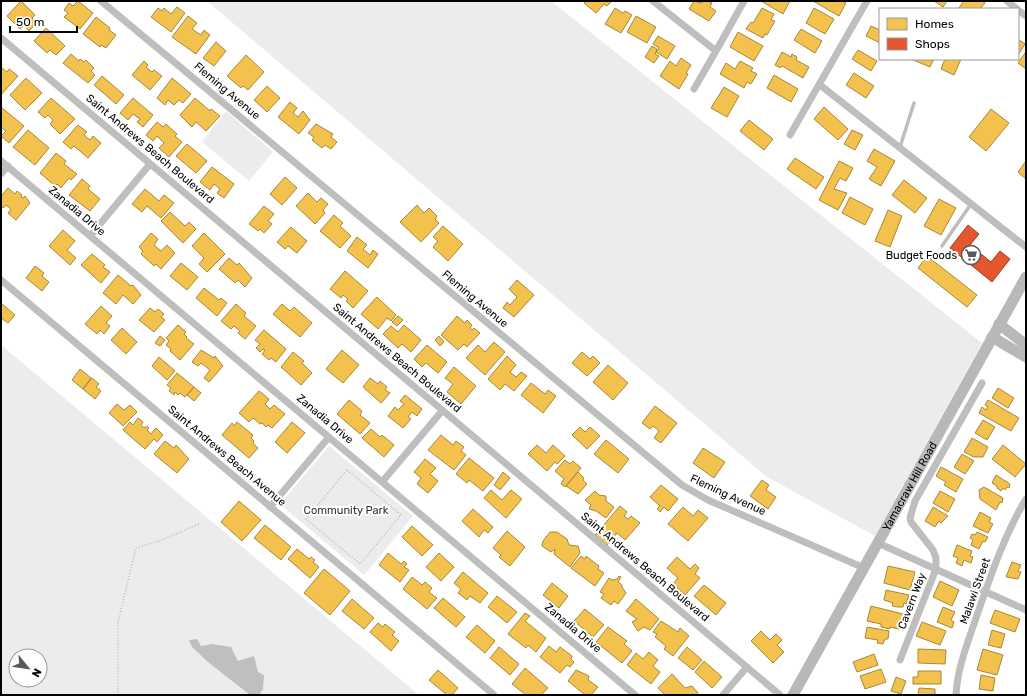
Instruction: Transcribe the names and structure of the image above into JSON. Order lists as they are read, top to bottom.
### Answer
{
  "streets": {
    "main road": ["Yamacraw Hill Road"],
    "street": [
      "Fleming Avenue",
      "Saint Andrews Beach Boulevard",
      "Zanadia Drive",
      "Saint Andrews Beach Avenue",
      "Malawi Street",
      "Cavern Way"
    ]
  },
  "crossings": [
    ["Fleming Avenue", "Yamacraw Hill Road"]
  ],
  "parks": ["Community Park"],
  "places": {
    "supermarket": ["Budget Foods"]
  },
  "legend": ["Homes", "Shops"],
  "scale_bar": "50 m",
  "north": "bottom right"
}
